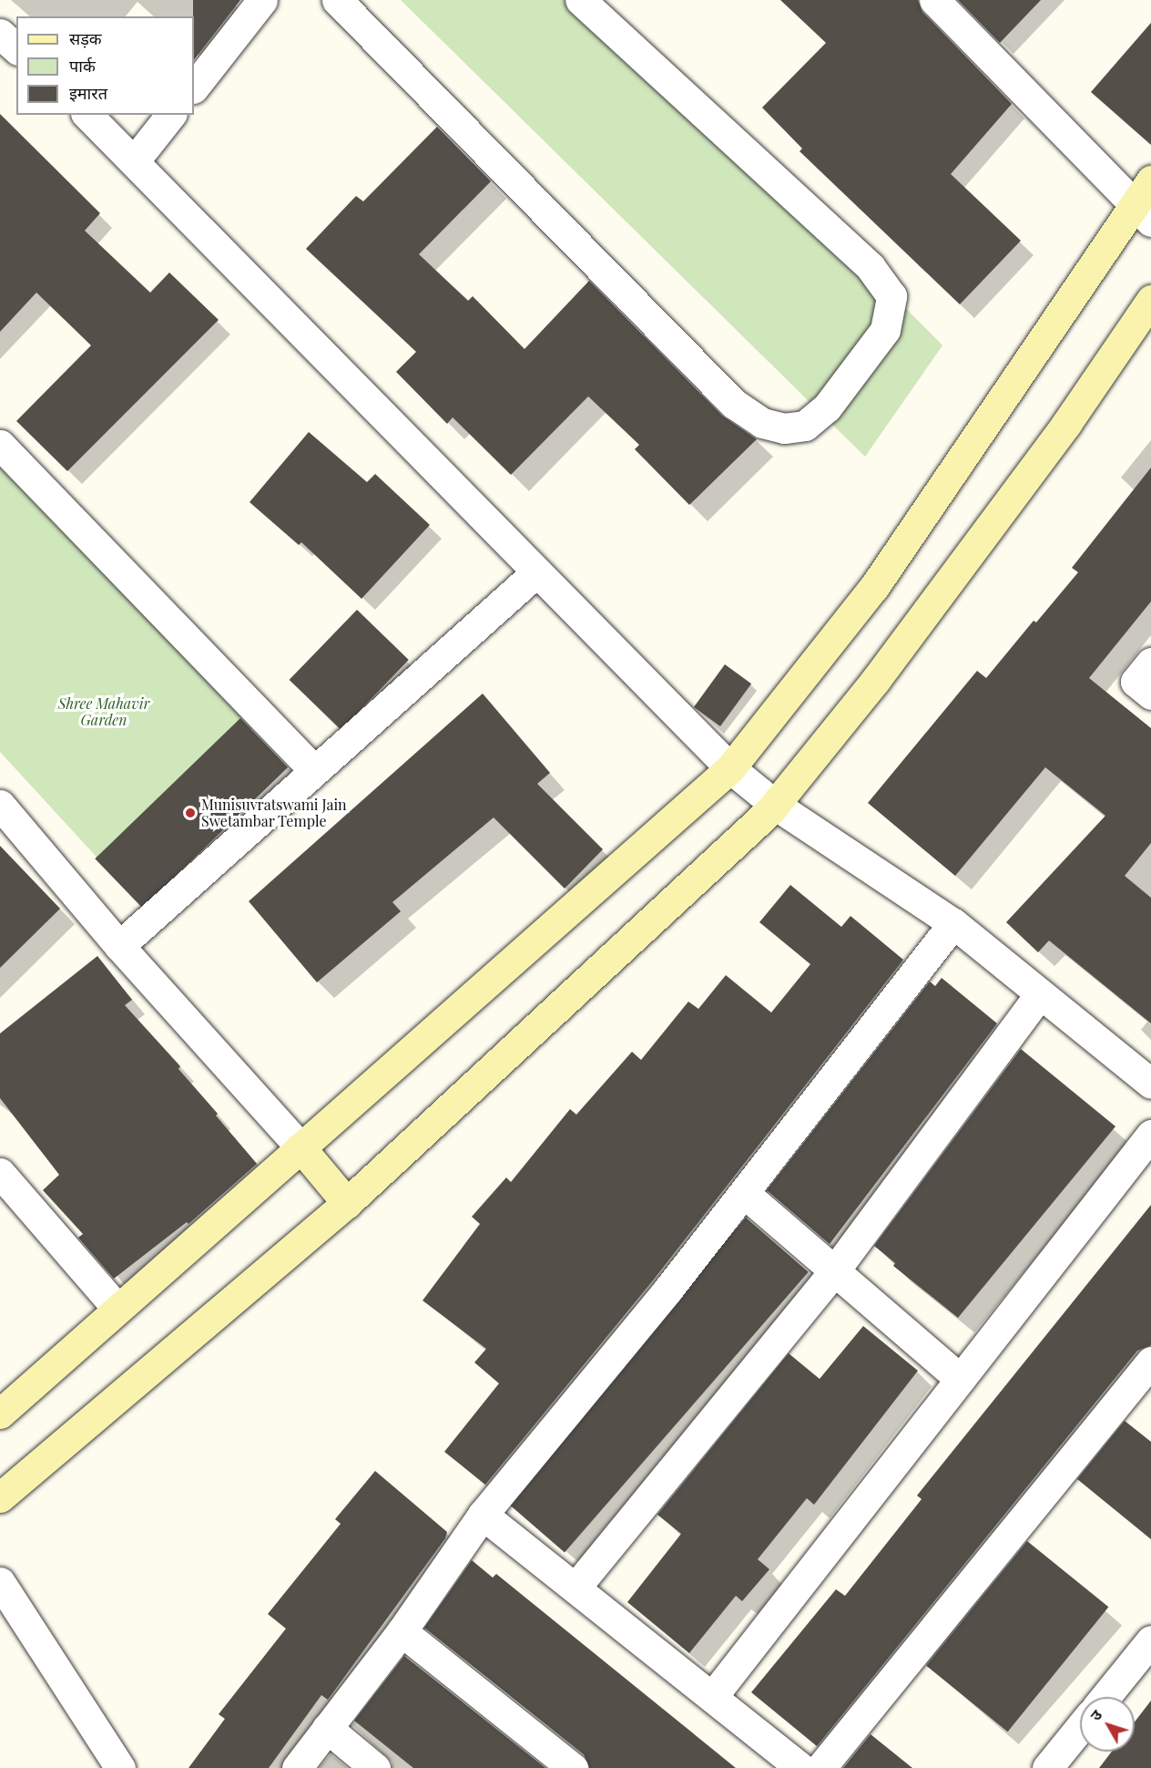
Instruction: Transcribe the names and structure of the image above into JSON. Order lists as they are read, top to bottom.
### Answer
{
  "parks": ["Shree Mahavir Garden"],
  "places": ["Munisuvratswami Jain Swetambar Temple"],
  "legend": ["सड़क", "पार्क", "इमारत"],
  "north": "top left"
}
